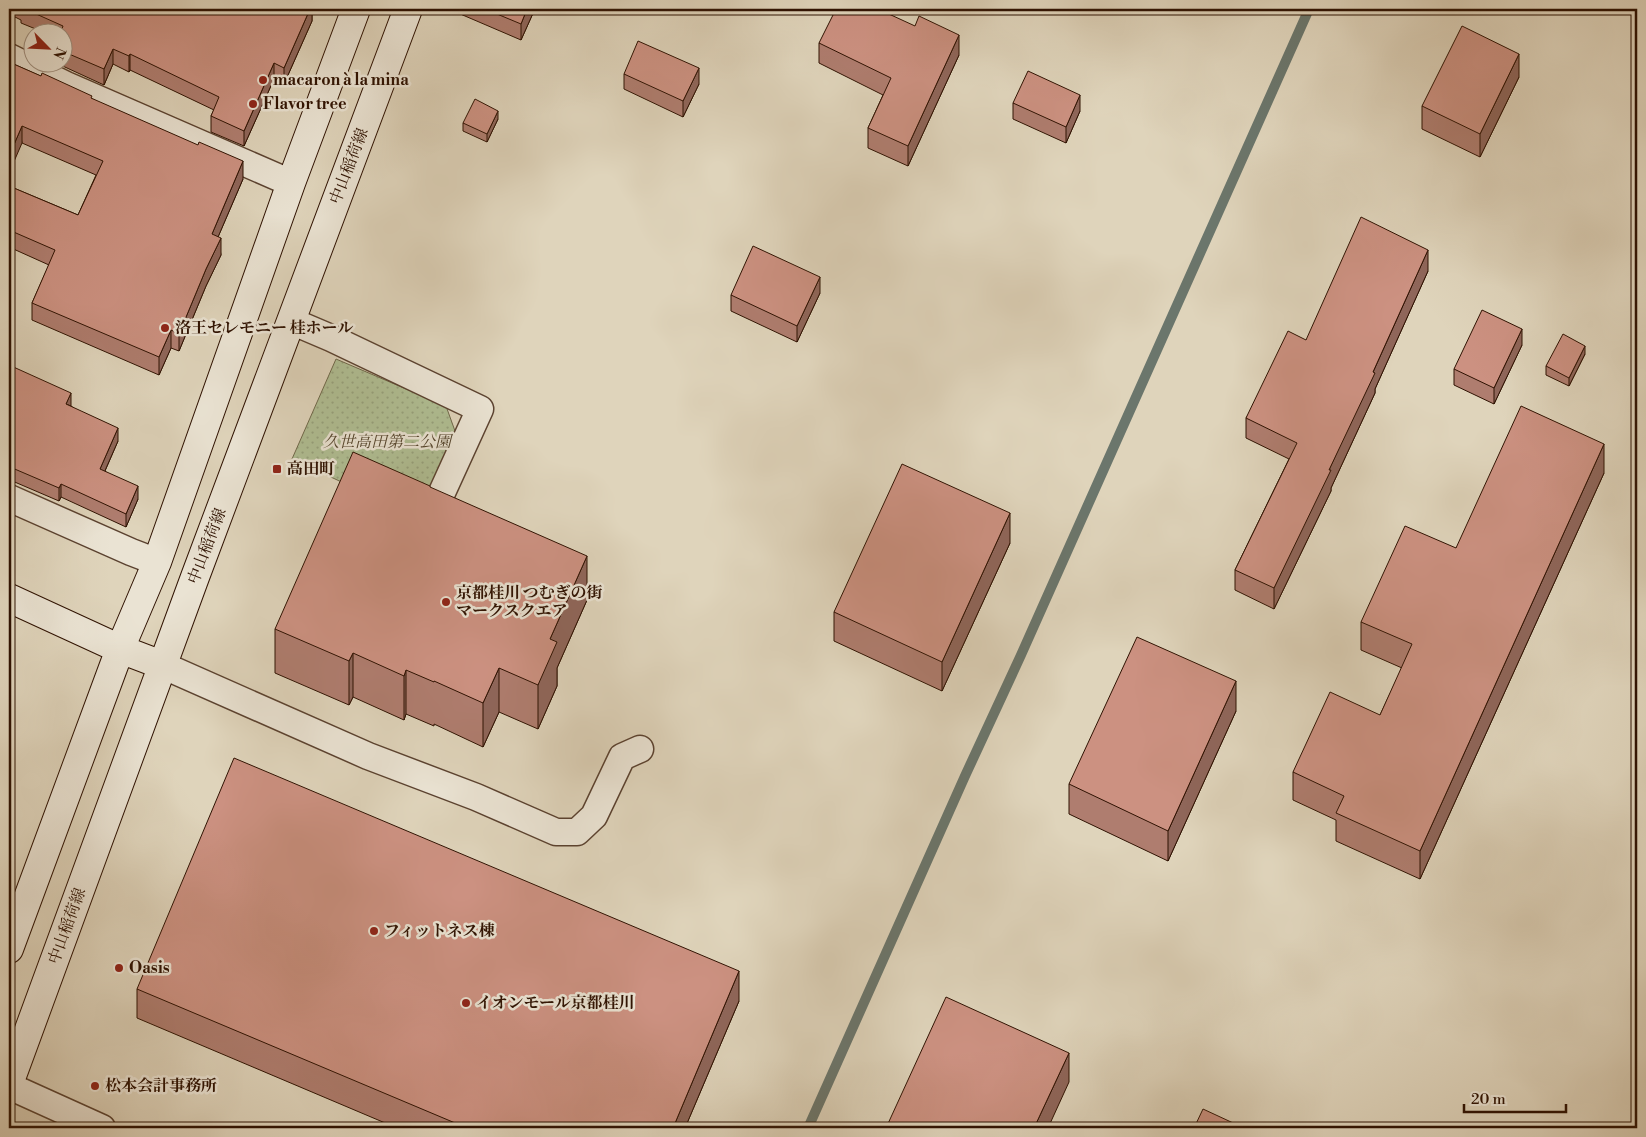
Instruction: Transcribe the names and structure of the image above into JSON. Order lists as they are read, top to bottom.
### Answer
{
  "streets": {
    "main road": ["中山稲荷線"]
  },
  "parks": ["久世高田第二公園"],
  "places": {
    "other": [
      "macaron à la mina",
      "Flavor tree",
      "洛王セレモニー 桂ホール",
      "京都桂川 つむぎの街 マークスクエア",
      "フィットネス棟",
      "Oasis",
      "イオンモール京都桂川",
      "松本会計事務所"
    ],
    "transit": ["高田町"]
  },
  "scale_bar": "20 m",
  "north": "bottom right"
}
